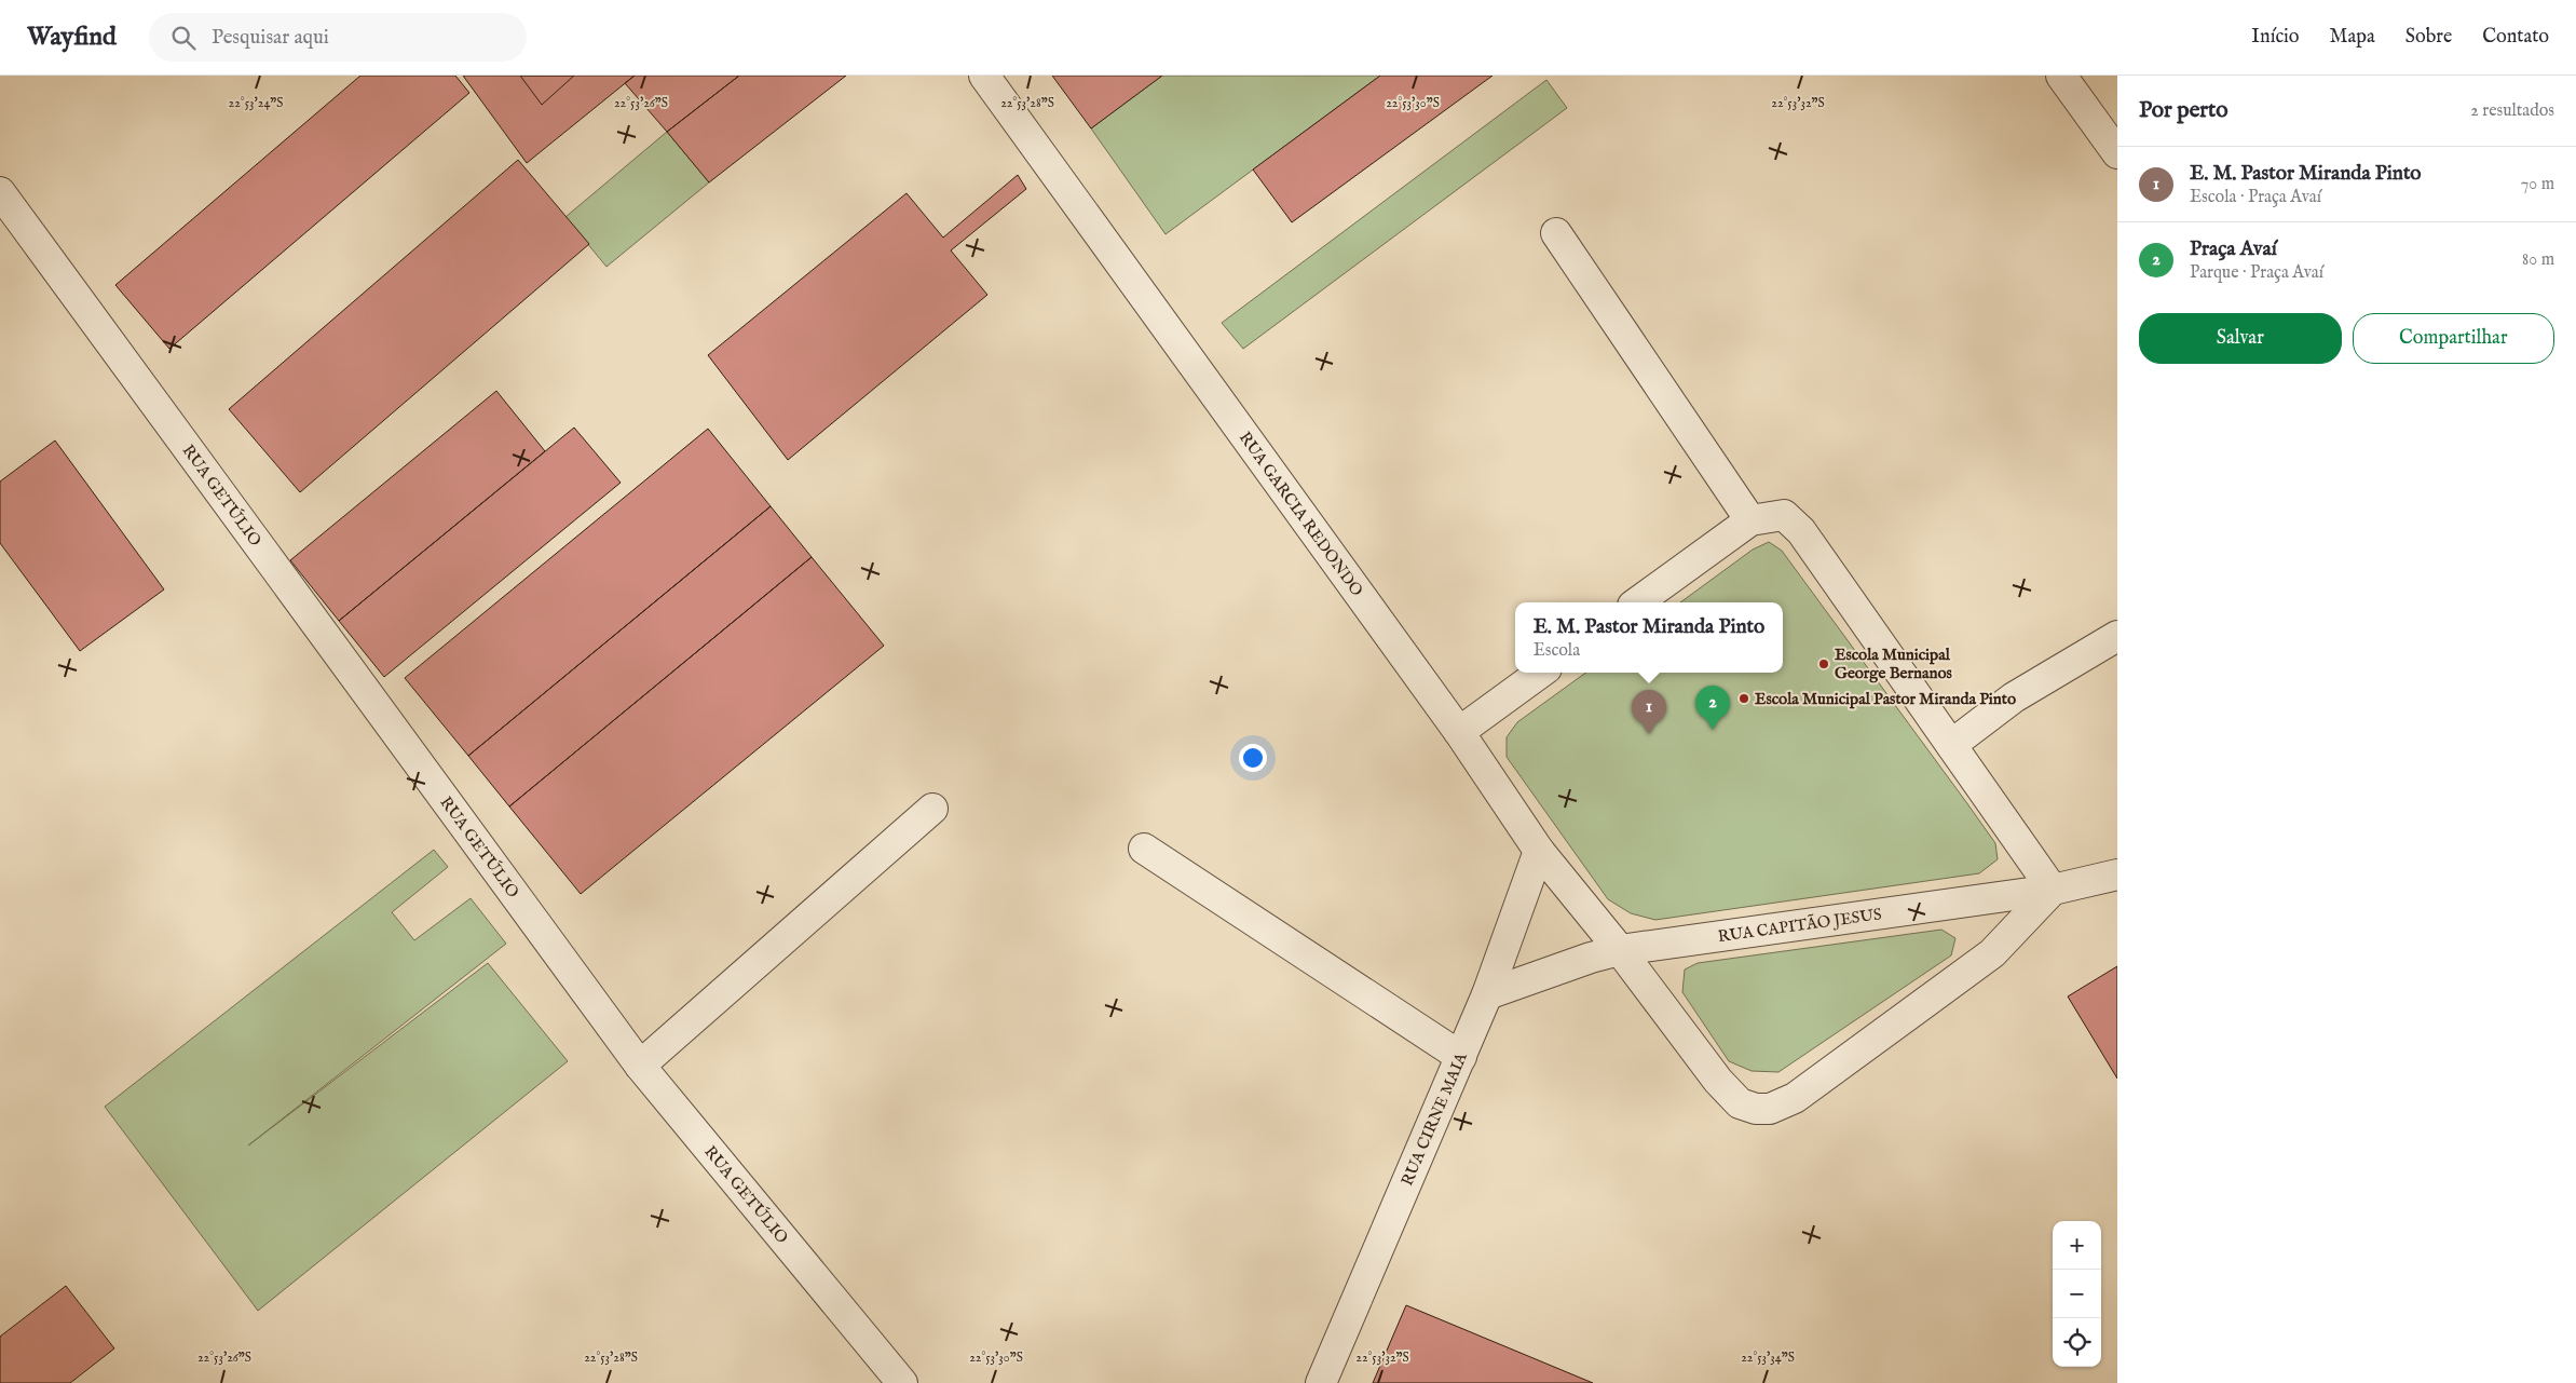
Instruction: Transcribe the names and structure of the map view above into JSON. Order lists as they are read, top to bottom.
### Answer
{
  "streets": {
    "street": [
      "RUA GETÚLIO",
      "RUA GARCIA REDONDO",
      "RUA CAPITÃO JESUS",
      "RUA CIRNE MAIA"
    ]
  },
  "crossings": [
    ["RUA GARCIA REDONDO", "RUA CAPITÃO JESUS"],
    ["RUA GARCIA REDONDO", "RUA CIRNE MAIA"],
    ["RUA CAPITÃO JESUS", "RUA CIRNE MAIA"]
  ],
  "places": ["Escola Municipal George Bernanos", "Escola Municipal Pastor Miranda Pinto"],
  "page": {
    "header": "Wayfind",
    "search": "Pesquisar aqui",
    "nav": [
      "Início",
      "Mapa",
      "Sobre",
      "Contato"
    ],
    "heading": ["Por perto", "2 resultados"],
    "list": [
      {
        "mark": "1",
        "name": "E. M. Pastor Miranda Pinto",
        "note": "Escola · Praça Avaí",
        "value": "70 m"
      },
      {
        "mark": "2",
        "name": "Praça Avaí",
        "note": "Parque · Praça Avaí",
        "value": "80 m"
      }
    ],
    "buttons": ["Salvar", "Compartilhar"],
    "popup": ["E. M. Pastor Miranda Pinto", "Escola"],
    "pins": ["2", "1"],
    "map_buttons": ["+", "−"]
  },
  "coordinates": [
    "22°53'24\"S",
    "22°53'26\"S",
    "22°53'28\"S",
    "22°53'30\"S",
    "22°53'32\"S",
    "22°53'34\"S"
  ]
}
